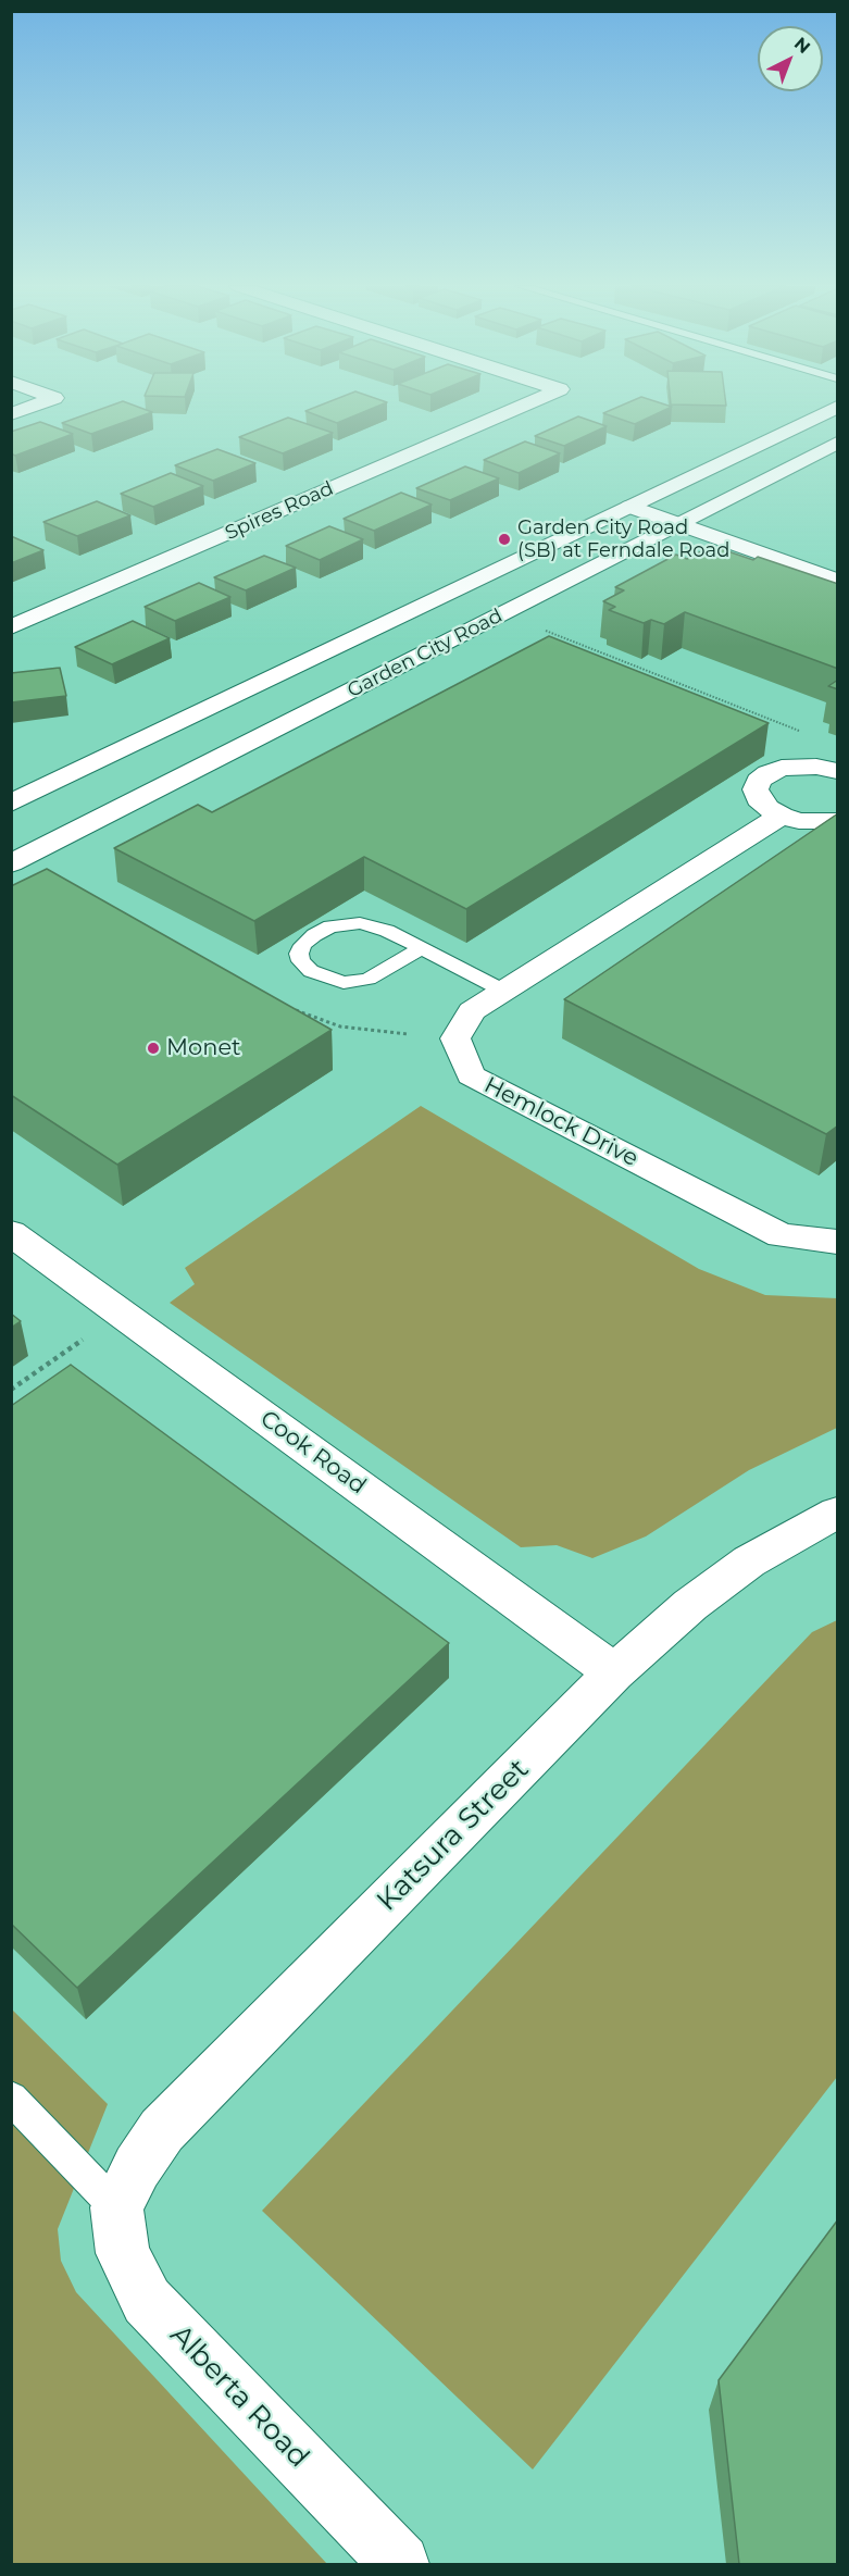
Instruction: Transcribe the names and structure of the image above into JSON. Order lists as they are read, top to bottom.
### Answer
{
  "streets": {
    "street": [
      "Spires Road",
      "Garden City Road",
      "Hemlock Drive",
      "Cook Road",
      "Katsura Street",
      "Alberta Road"
    ]
  },
  "crossings": [
    ["Cook Road", "Katsura Street"],
    ["Katsura Street", "Alberta Road"]
  ],
  "places": ["Garden City Road (SB) at Ferndale Road", "Monet"],
  "north": "top right"
}
